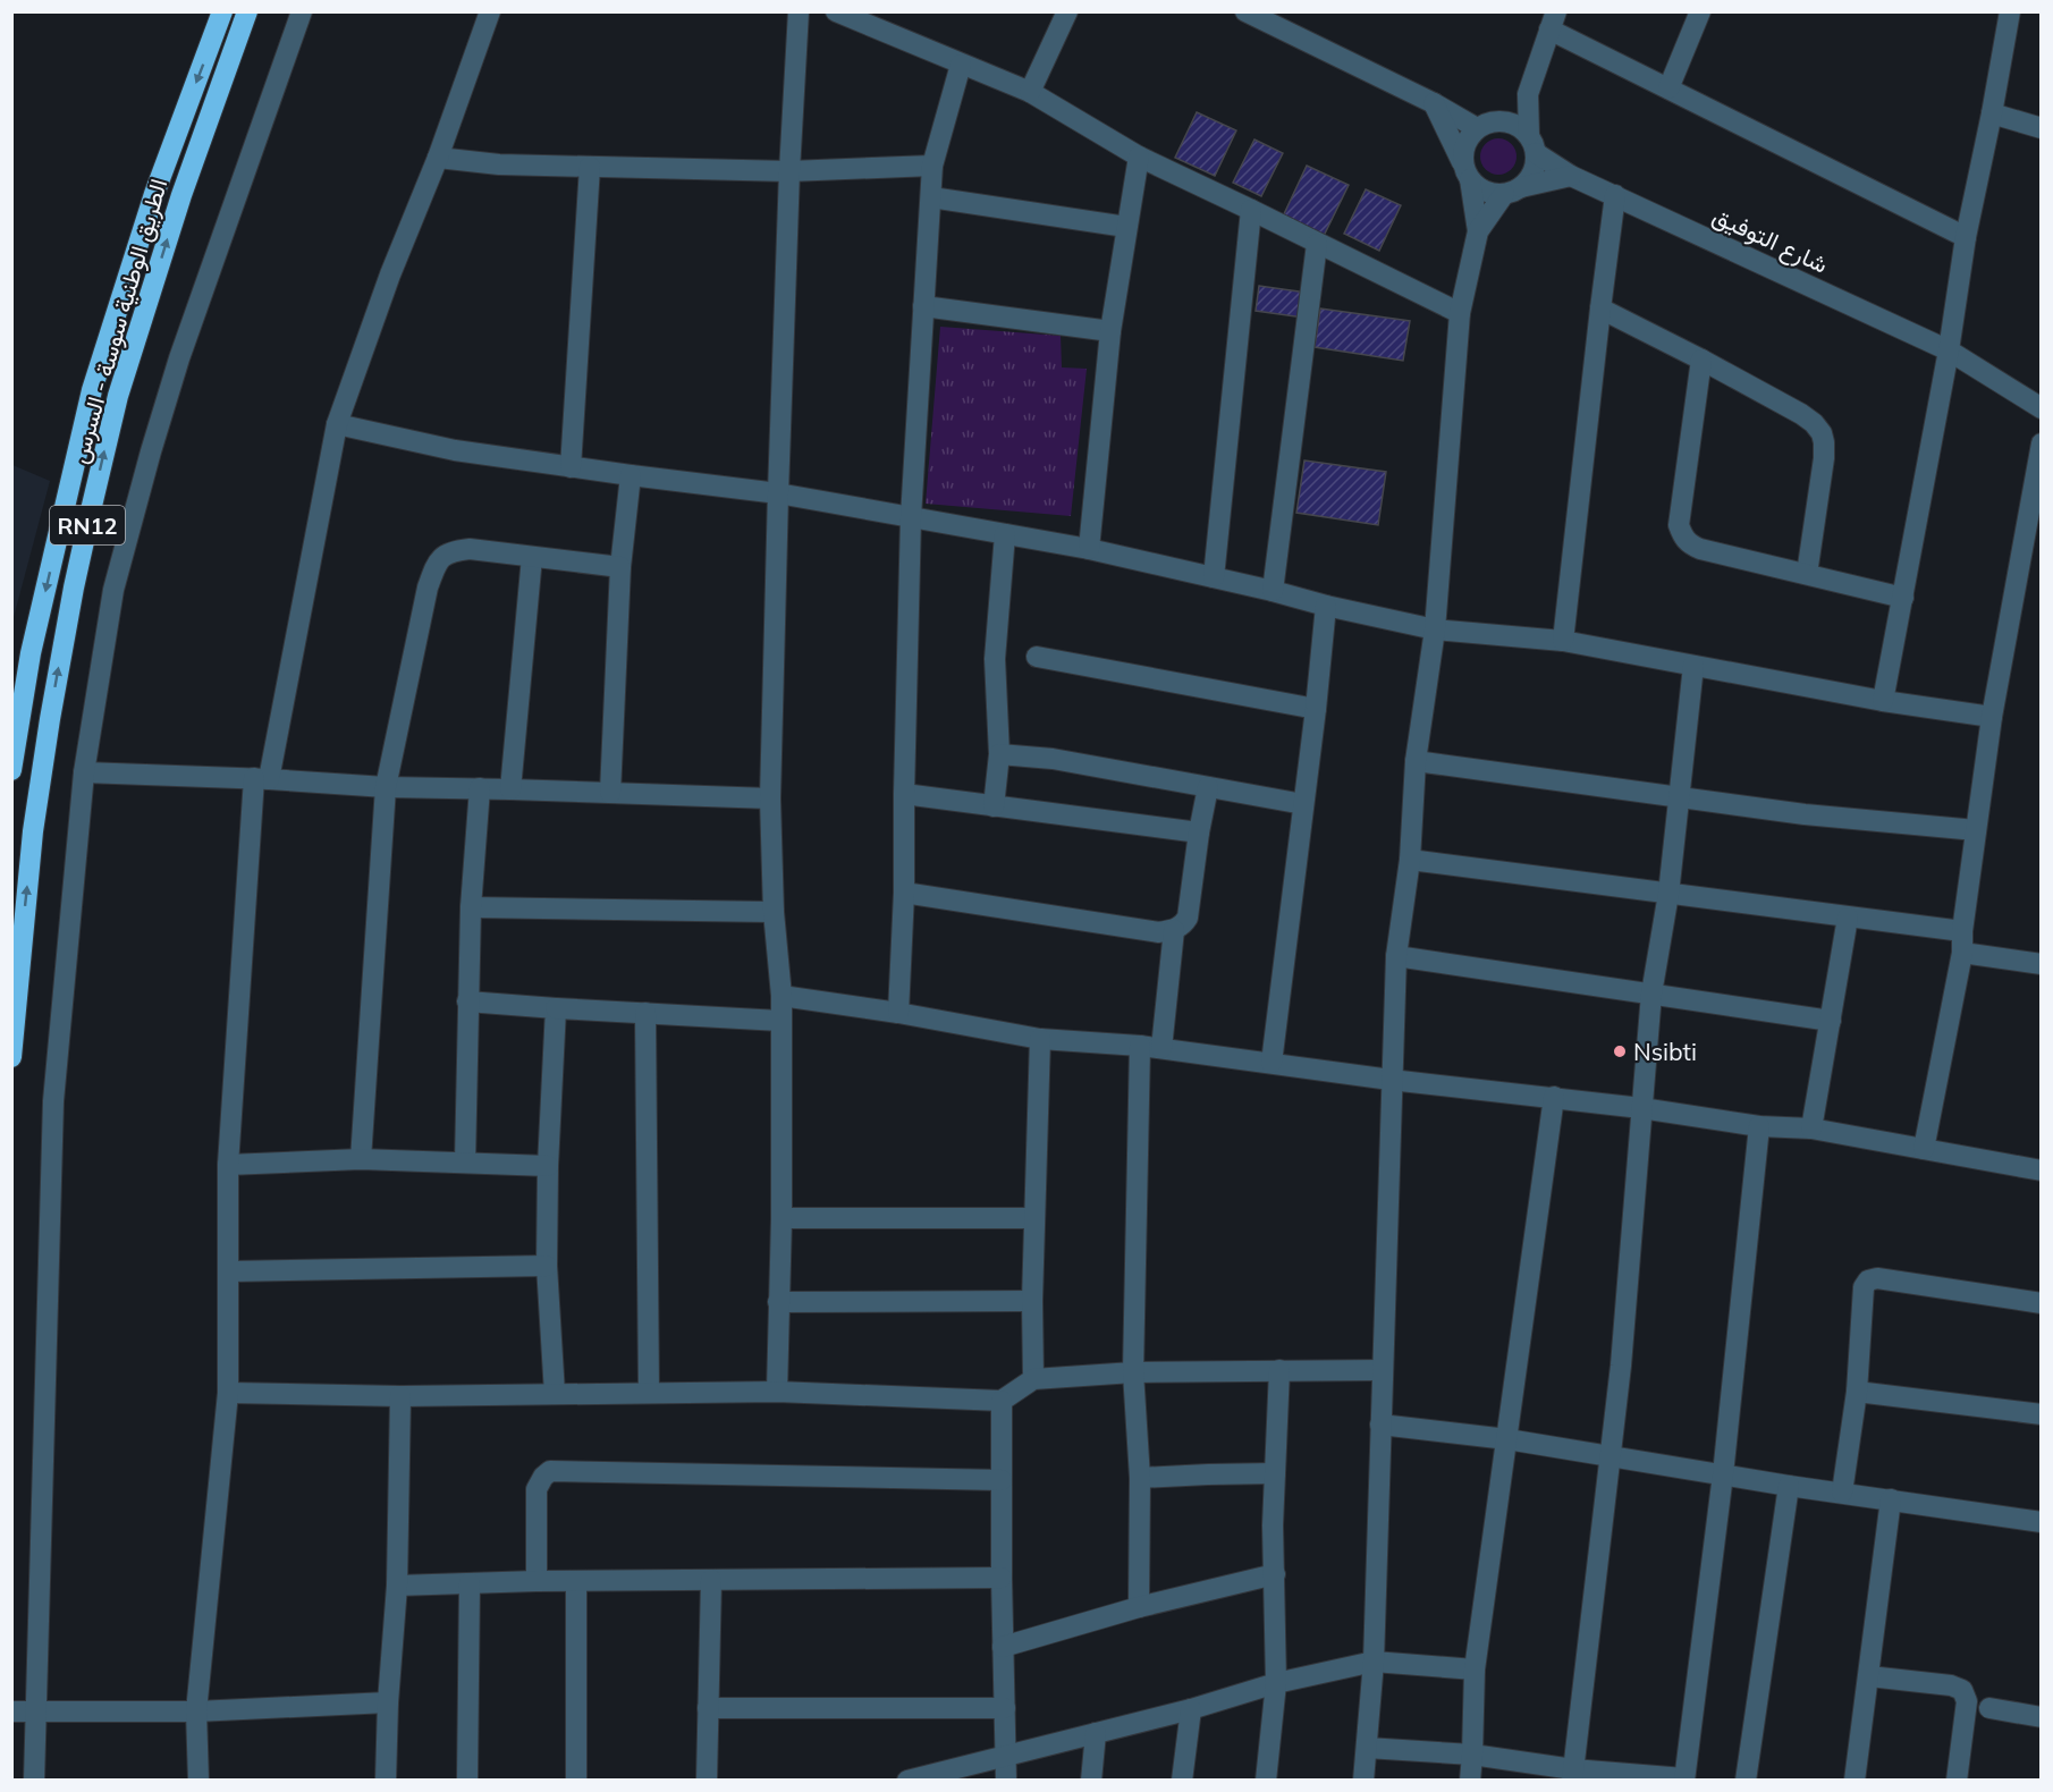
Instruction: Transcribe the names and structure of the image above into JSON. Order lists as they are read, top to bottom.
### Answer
{
  "streets": {
    "highway": ["الطريق الوطنية سوسة - السرس", "RN12"],
    "street": ["شارع التوفيق"]
  },
  "places": ["Nsibti"]
}
